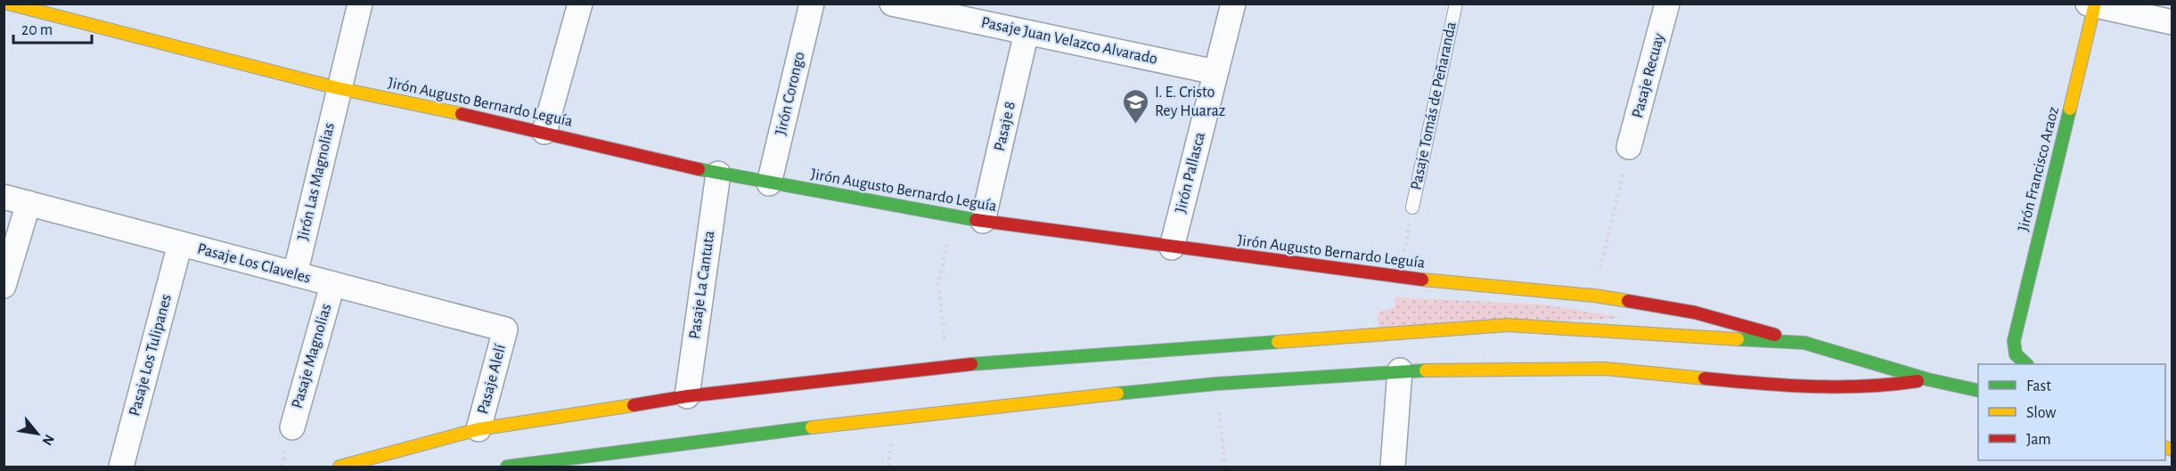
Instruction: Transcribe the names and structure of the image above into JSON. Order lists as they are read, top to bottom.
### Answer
{
  "streets": {
    "main road": ["Jirón Augusto Bernardo Leguía", "Jirón Francisco Araoz"],
    "street": [
      "Pasaje Juan Velazco Alvarado",
      "Pasaje Recuay",
      "Jirón Corongo",
      "Pasaje 8",
      "Jirón Pallasca",
      "Jirón Las Magnolias",
      "Pasaje Los Claveles",
      "Pasaje La Cantuta",
      "Pasaje Los Tulipanes",
      "Pasaje Magnolias",
      "Pasaje Alelí"
    ],
    "lane": ["Pasaje Tomás de Peñaranda"]
  },
  "crossings": [
    ["Pasaje Juan Velazco Alvarado", "Pasaje 8"],
    ["Pasaje Juan Velazco Alvarado", "Jirón Pallasca"],
    ["Jirón Corongo", "Jirón Augusto Bernardo Leguía"],
    ["Jirón Augusto Bernardo Leguía", "Pasaje 8"],
    ["Jirón Augusto Bernardo Leguía", "Jirón Pallasca"],
    ["Jirón Augusto Bernardo Leguía", "Jirón Las Magnolias"],
    ["Jirón Augusto Bernardo Leguía", "Pasaje La Cantuta"],
    ["Jirón Las Magnolias", "Pasaje Los Claveles"],
    ["Pasaje Los Claveles", "Pasaje Los Tulipanes"],
    ["Pasaje Los Claveles", "Pasaje Magnolias"],
    ["Pasaje Los Claveles", "Pasaje Alelí"]
  ],
  "places": {
    "school or university": ["I. E. Cristo Rey Huaraz"]
  },
  "legend": ["Fast", "Slow", "Jam"],
  "scale_bar": "20 m",
  "north": "bottom right"
}
